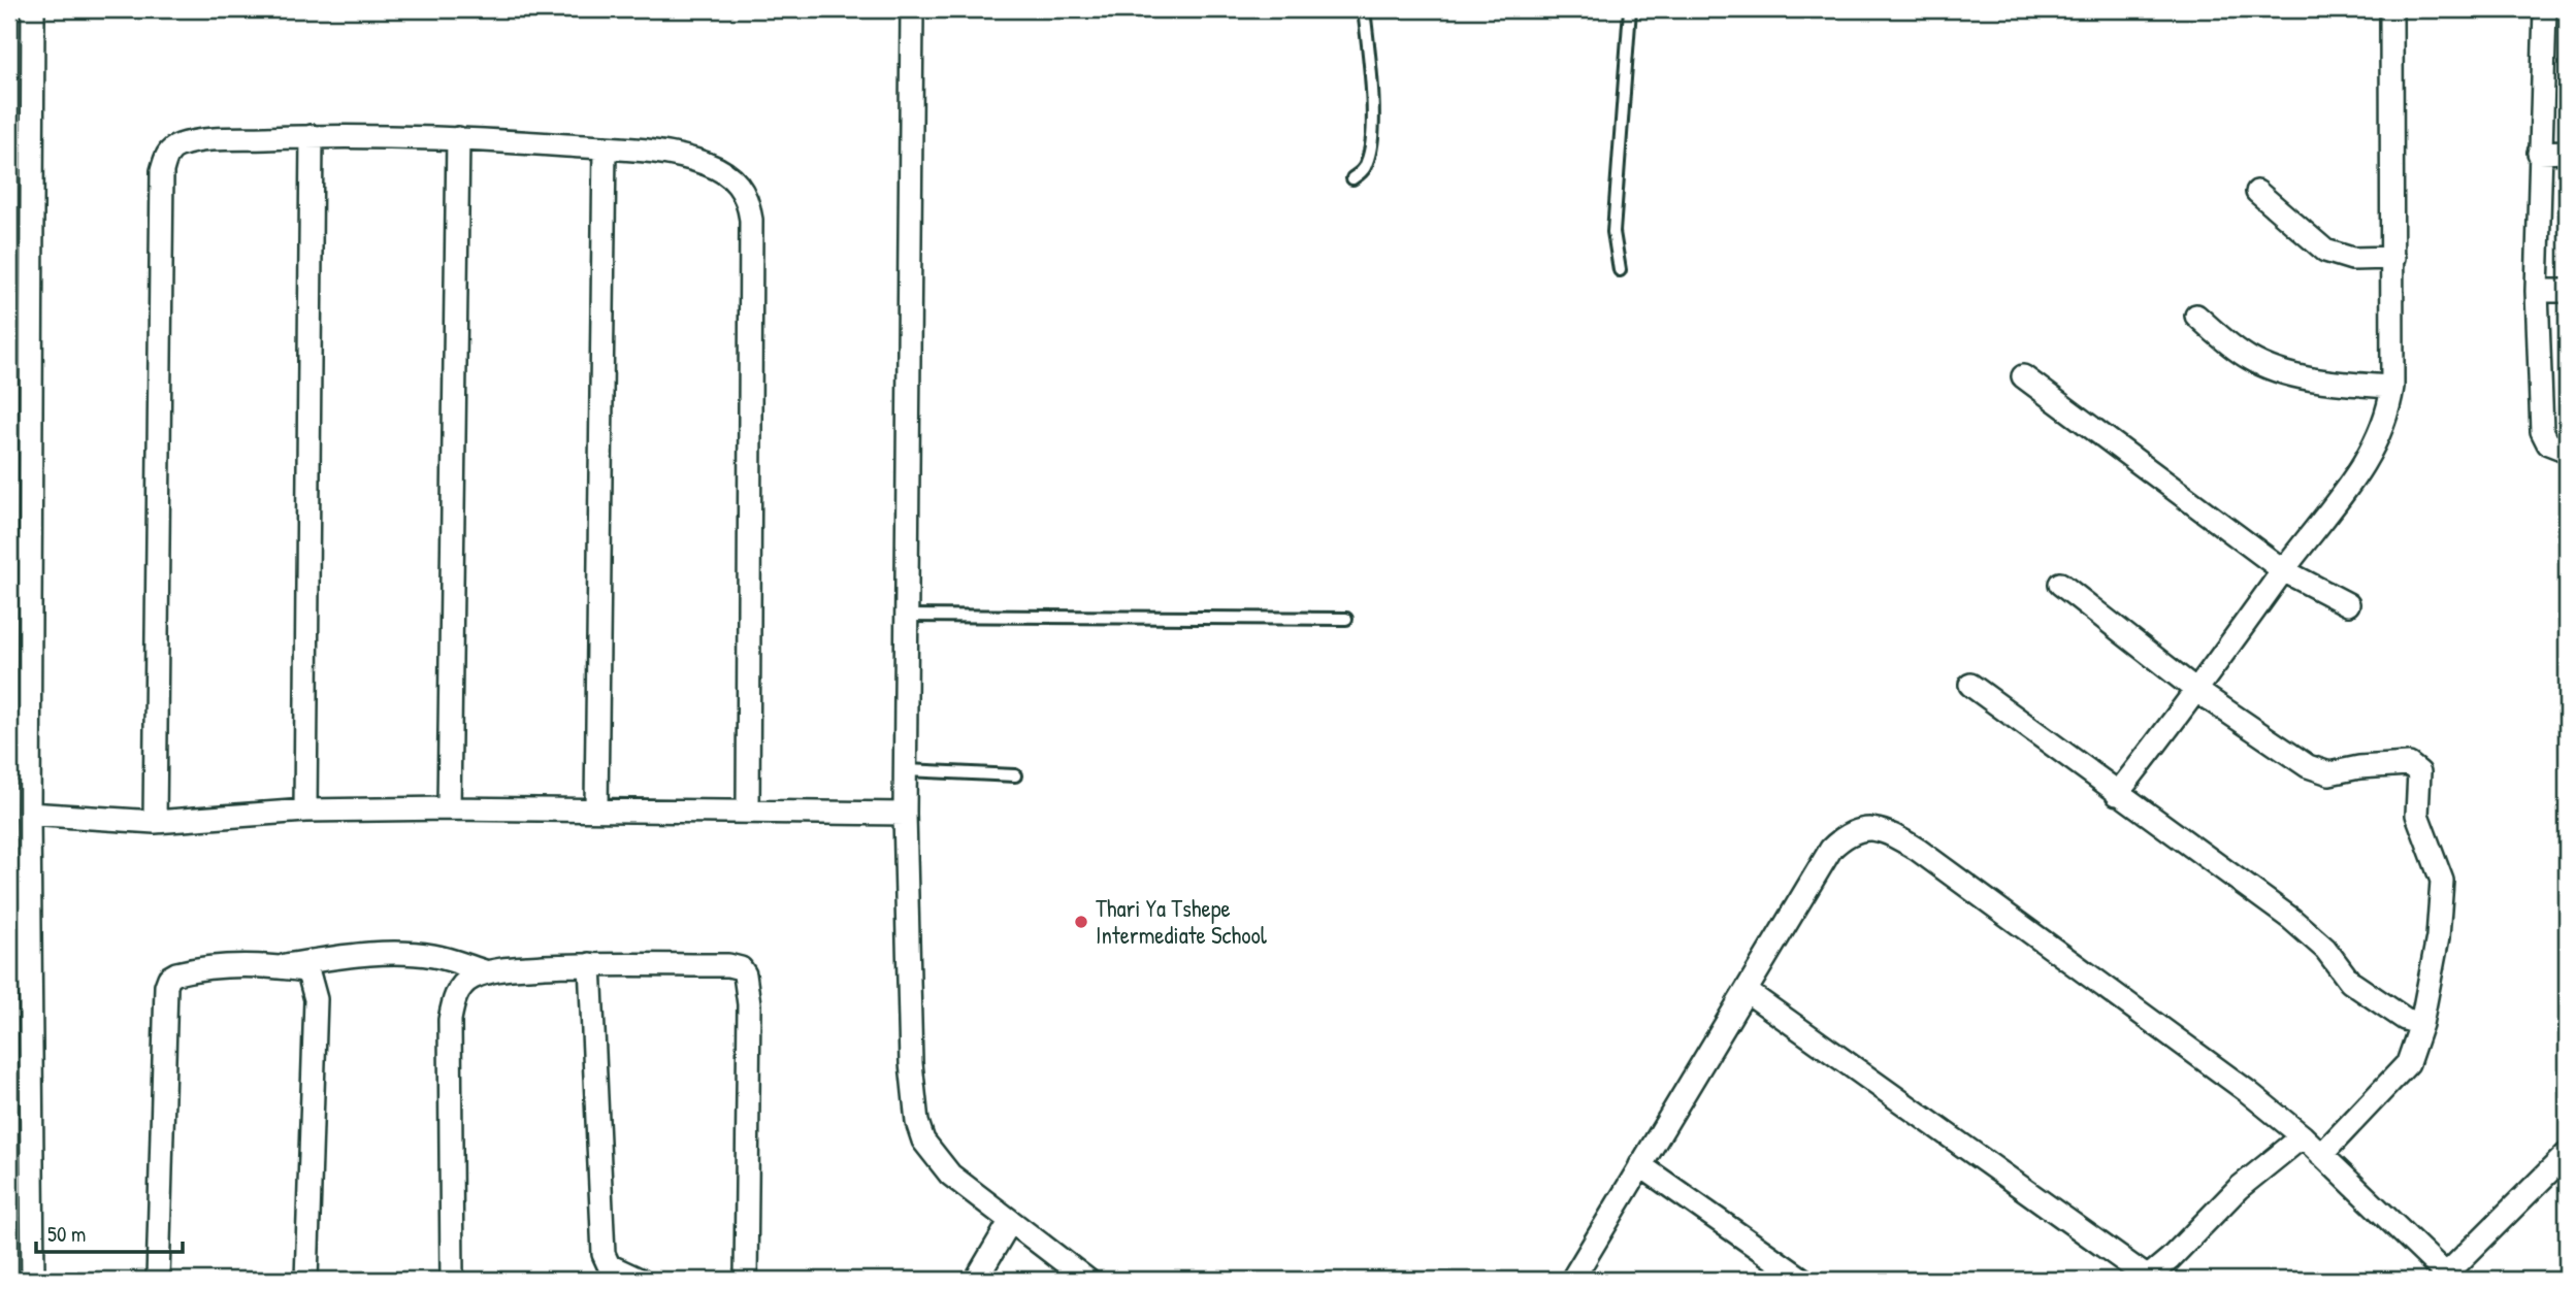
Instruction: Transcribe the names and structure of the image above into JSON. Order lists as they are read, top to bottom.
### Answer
{
  "places": ["Thari Ya Tshepe Intermediate School"],
  "scale_bar": "50 m"
}
